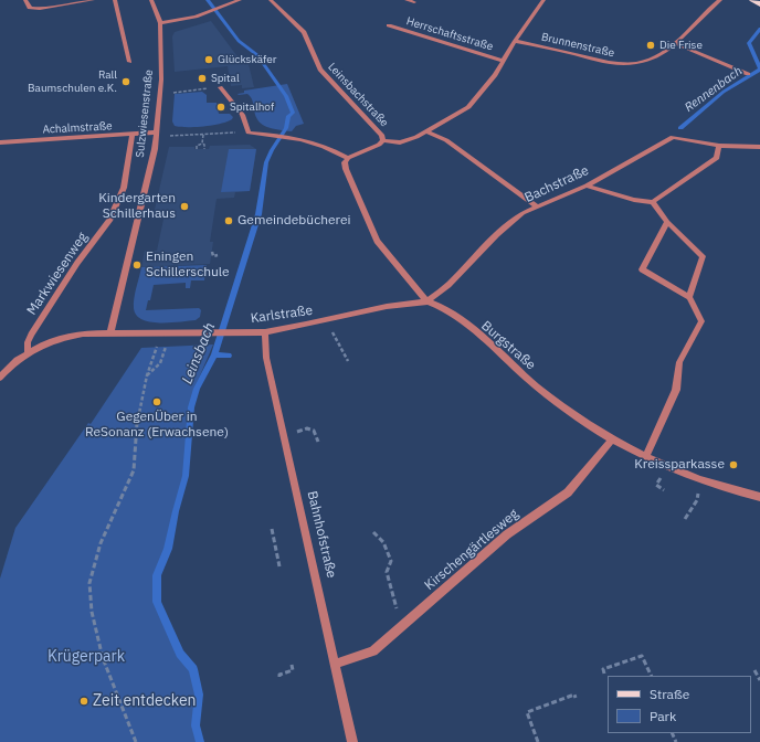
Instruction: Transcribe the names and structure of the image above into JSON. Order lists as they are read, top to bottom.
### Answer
{
  "streets": {
    "street": [
      "Herrschaftsstraße",
      "Brunnenstraße",
      "Leinsbachstraße",
      "Sulzwiesenstraße",
      "Achalmstraße",
      "Bachstraße",
      "Markwiesenweg",
      "Karlstraße",
      "Burgstraße",
      "Bahnhofstraße",
      "Kirschengärtlesweg"
    ]
  },
  "crossings": [
    ["Herrschaftsstraße", "Brunnenstraße"],
    ["Herrschaftsstraße", "Leinsbachstraße"],
    ["Sulzwiesenstraße", "Achalmstraße"],
    ["Sulzwiesenstraße", "Karlstraße"],
    ["Achalmstraße", "Markwiesenweg"],
    ["Bachstraße", "Karlstraße"],
    ["Bachstraße", "Burgstraße"],
    ["Karlstraße", "Burgstraße"],
    ["Karlstraße", "Bahnhofstraße"],
    ["Burgstraße", "Kirschengärtlesweg"],
    ["Bahnhofstraße", "Kirschengärtlesweg"]
  ],
  "water": ["Rennenbach", "Leinsbach"],
  "parks": ["Krügerpark"],
  "places": [
    "Die Frise",
    "Glückskäfer",
    "Spital",
    "Rall Baumschulen e.K.",
    "Spitalhof",
    "Kindergarten Schillerhaus",
    "Gemeindebücherei",
    "Eningen Schillerschule",
    "GegenÜber in ReSonanz (Erwachsene)",
    "Kreissparkasse",
    "Zeit entdecken"
  ],
  "legend": ["Straße", "Park"]
}
